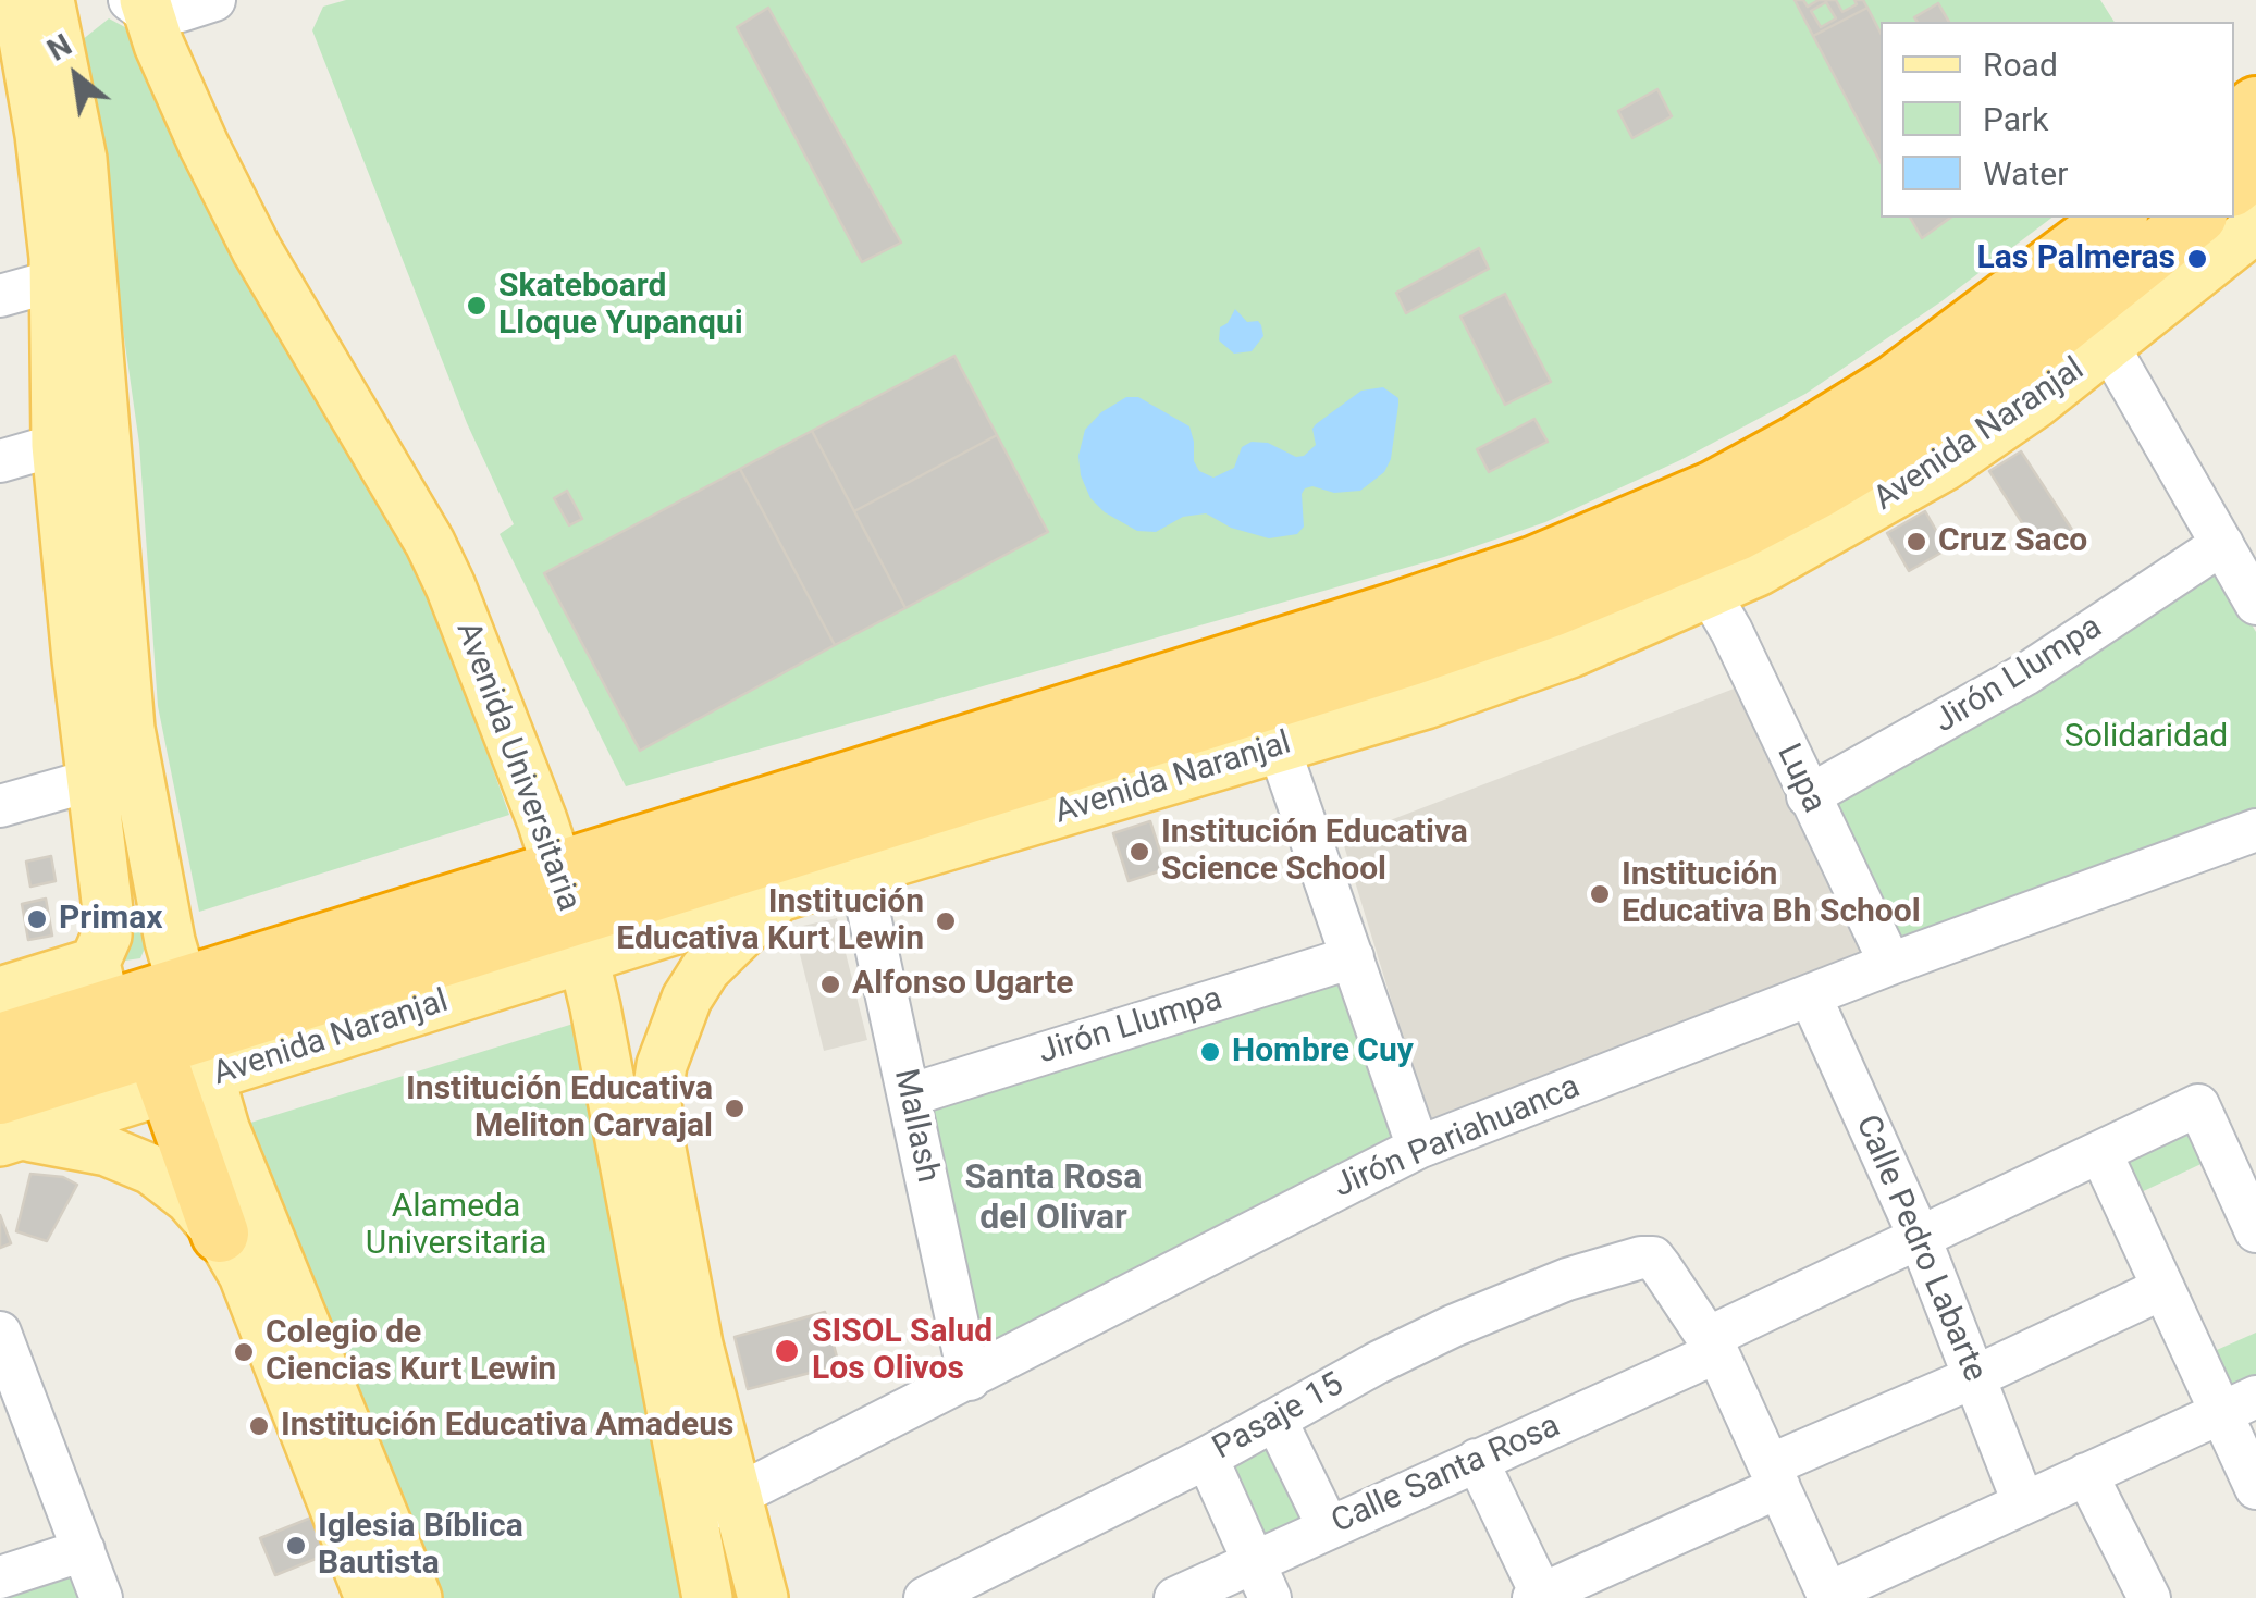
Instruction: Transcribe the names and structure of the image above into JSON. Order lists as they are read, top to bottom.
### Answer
{
  "streets": {
    "highway": ["Avenida Naranjal"],
    "main road": ["Avenida Universitaria"],
    "street": [
      "Jirón Llumpa",
      "Lupa",
      "Mallash",
      "Jirón Pariahuanca",
      "Calle Pedro Labarte",
      "Pasaje 15",
      "Calle Santa Rosa"
    ]
  },
  "crossings": [
    ["Avenida Naranjal", "Avenida Universitaria"],
    ["Avenida Naranjal", "Lupa"],
    ["Avenida Naranjal", "Mallash"],
    ["Jirón Llumpa", "Lupa"],
    ["Jirón Llumpa", "Mallash"],
    ["Avenida Universitaria", "Jirón Pariahuanca"],
    ["Lupa", "Jirón Pariahuanca"],
    ["Mallash", "Jirón Pariahuanca"],
    ["Jirón Pariahuanca", "Calle Pedro Labarte"],
    ["Calle Pedro Labarte", "Calle Santa Rosa"],
    ["Pasaje 15", "Calle Santa Rosa"]
  ],
  "districts": ["Santa Rosa del Olivar"],
  "parks": ["Solidaridad", "Alameda Universitaria"],
  "places": [
    "Las Palmeras",
    "Skateboard Lloque Yupanqui",
    "Cruz Saco",
    "Institución Educativa Science School",
    "Institución Educativa Bh School",
    "Primax",
    "Institución Educativa Kurt Lewin",
    "Alfonso Ugarte",
    "Hombre Cuy",
    "Institución Educativa Meliton Carvajal",
    "SISOL Salud Los Olivos",
    "Colegio de Ciencias Kurt Lewin",
    "Institución Educativa Amadeus",
    "Iglesia Bíblica Bautista"
  ],
  "legend": ["Road", "Park", "Water"],
  "north": "top left"
}
